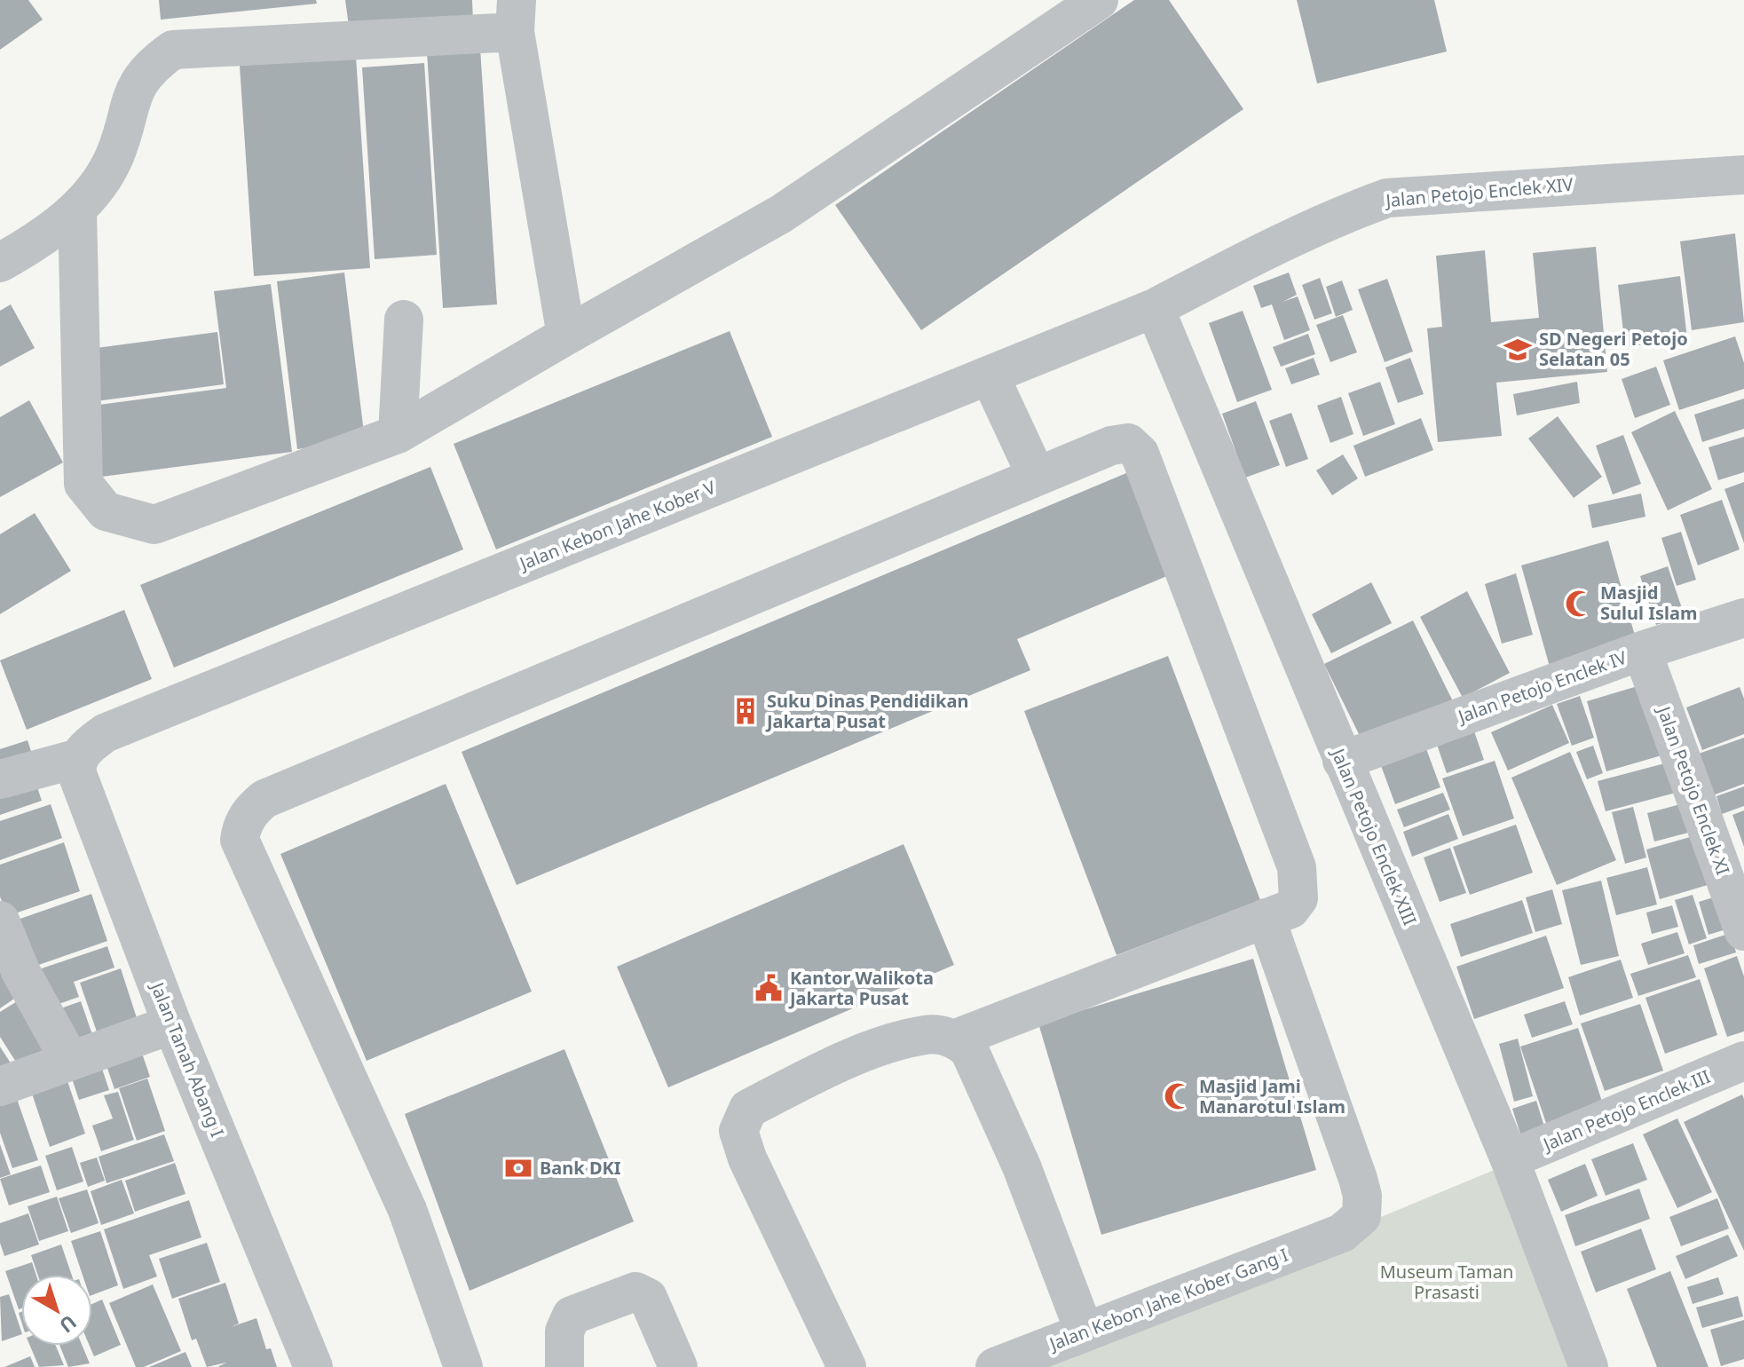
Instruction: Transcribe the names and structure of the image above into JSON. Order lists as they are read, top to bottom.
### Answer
{
  "streets": {
    "street": [
      "Jalan Petojo Enclek XIV",
      "Jalan Kebon Jahe Kober V",
      "Jalan Petojo Enclek IV",
      "Jalan Petojo Enclek XI",
      "Jalan Petojo Enclek XIII",
      "Jalan Tanah Abang I",
      "Jalan Petojo Enclek III",
      "Jalan Kebon Jahe Kober Gang I"
    ]
  },
  "crossings": [
    ["Jalan Petojo Enclek XIV", "Jalan Kebon Jahe Kober V"],
    ["Jalan Petojo Enclek XIV", "Jalan Petojo Enclek XIII"],
    ["Jalan Kebon Jahe Kober V", "Jalan Petojo Enclek XIII"],
    ["Jalan Kebon Jahe Kober V", "Jalan Tanah Abang I"],
    ["Jalan Petojo Enclek IV", "Jalan Petojo Enclek XI"],
    ["Jalan Petojo Enclek IV", "Jalan Petojo Enclek XIII"],
    ["Jalan Petojo Enclek XIII", "Jalan Petojo Enclek III"]
  ],
  "parks": ["Museum Taman Prasasti"],
  "places": {
    "school or university": ["SD Negeri Petojo Selatan 05"],
    "mosque": ["Masjid Sulul Islam", "Masjid Jami Manarotul Islam"],
    "building": ["Suku Dinas Pendidikan Jakarta Pusat"],
    "public building": ["Kantor Walikota Jakarta Pusat"],
    "bank": ["Bank DKI"]
  },
  "north": "bottom right"
}
